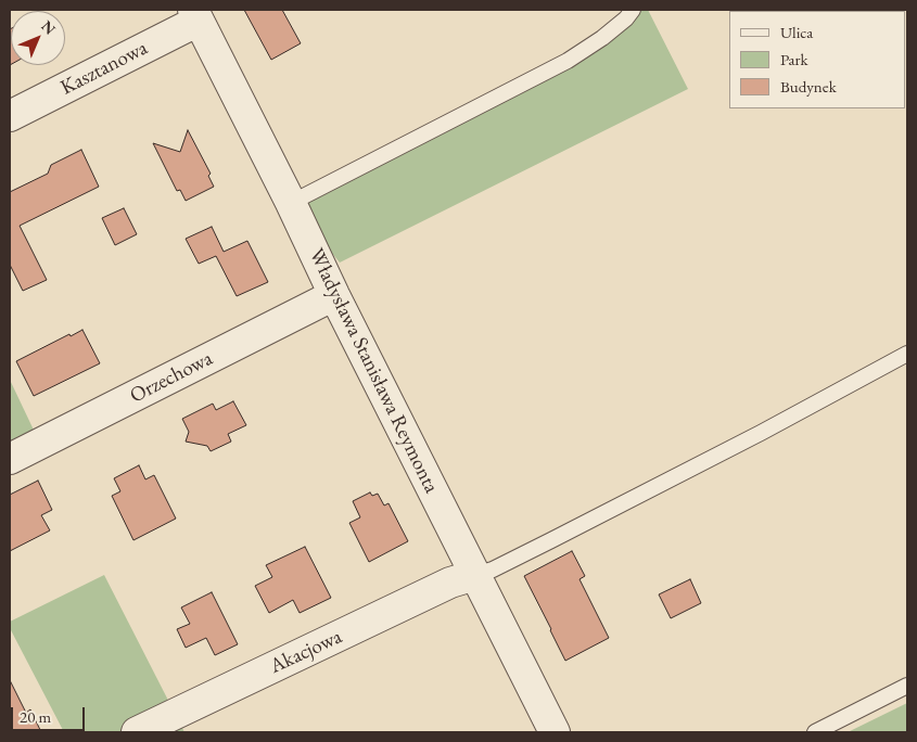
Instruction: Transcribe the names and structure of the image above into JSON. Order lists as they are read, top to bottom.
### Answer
{
  "streets": {
    "street": [
      "Kasztanowa",
      "Władysława Stanisława Reymonta",
      "Orzechowa",
      "Akacjowa"
    ]
  },
  "crossings": [
    ["Kasztanowa", "Władysława Stanisława Reymonta"],
    ["Władysława Stanisława Reymonta", "Orzechowa"],
    ["Władysława Stanisława Reymonta", "Akacjowa"]
  ],
  "legend": ["Ulica", "Park", "Budynek"],
  "scale_bar": "20 m",
  "north": "top right"
}
